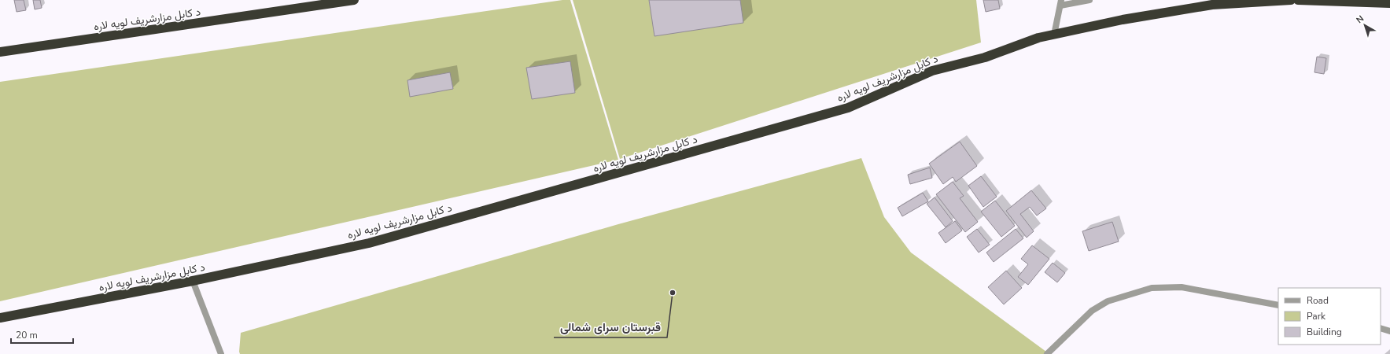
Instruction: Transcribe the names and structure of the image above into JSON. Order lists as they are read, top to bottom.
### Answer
{
  "streets": {
    "highway": ["د کابل مزارشریف لویه لاره"]
  },
  "places": ["قبرستان سرای شمالی"],
  "legend": ["Road", "Park", "Building"],
  "scale_bar": "20 m",
  "north": "top left"
}
